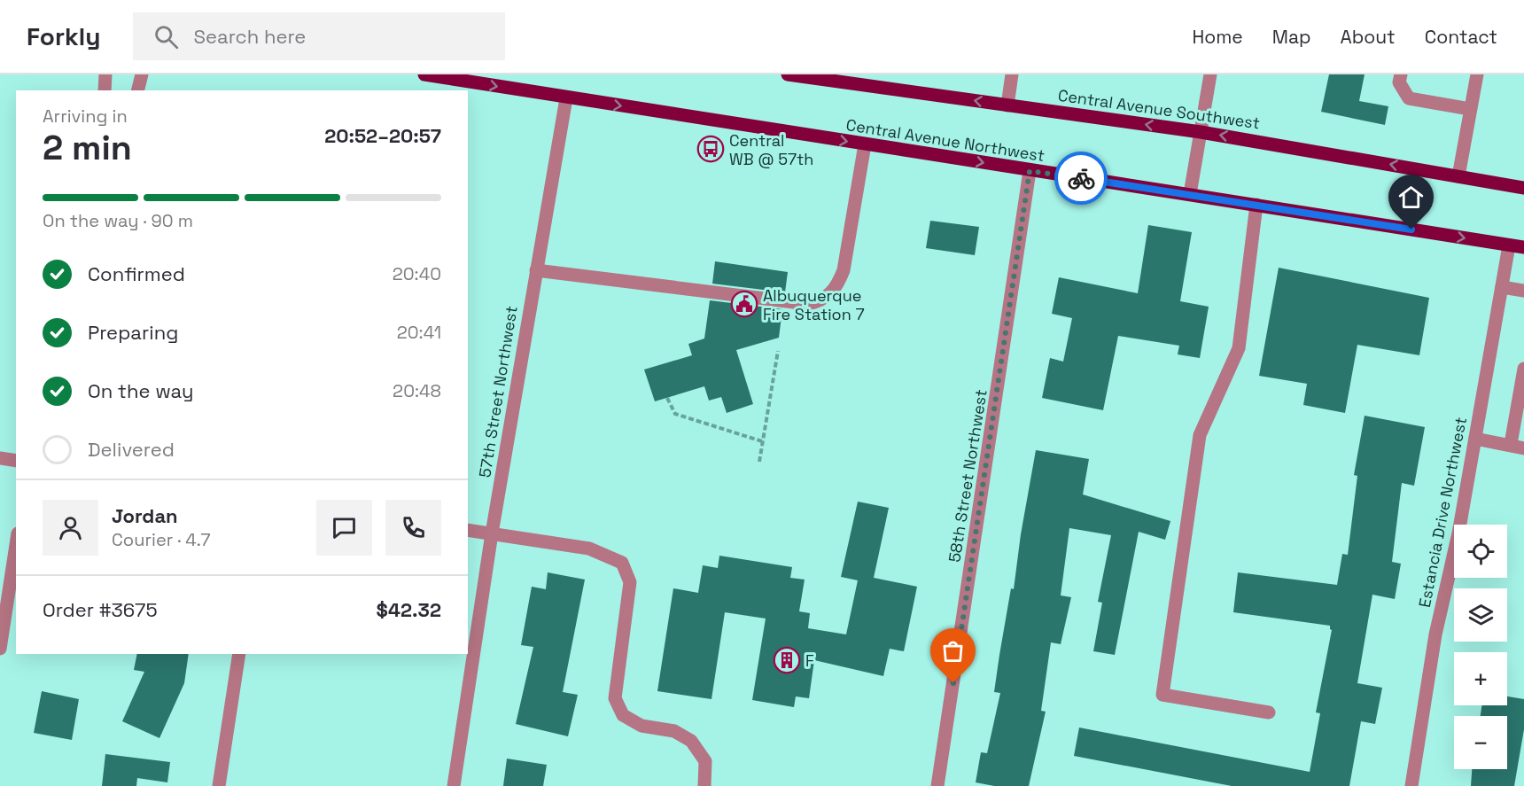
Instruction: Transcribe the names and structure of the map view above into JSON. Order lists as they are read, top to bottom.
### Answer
{
  "streets": {
    "main road": ["Central Avenue Southwest", "Central Avenue Northwest"],
    "street": ["57th Street Northwest", "58th Street Northwest", "Estancia Drive Northwest"]
  },
  "crossings": [
    ["Central Avenue Northwest", "57th Street Northwest"],
    ["Central Avenue Northwest", "58th Street Northwest"],
    ["Central Avenue Northwest", "Estancia Drive Northwest"]
  ],
  "one_way": ["Central Avenue Southwest", "Central Avenue Northwest"],
  "places": {
    "bus stop": ["Central WB @ 57th"],
    "public building": ["Albuquerque Fire Station 7"],
    "building": ["F"]
  },
  "page": {
    "header": "Forkly",
    "search": "Search here",
    "nav": [
      "Home",
      "Map",
      "About",
      "Contact"
    ],
    "heading": ["2 min", "Arriving in", "20:52–20:57"],
    "panel": [
      "Jordan",
      "Courier · 4.7",
      "Order #3675",
      "$42.32"
    ],
    "bar": "On the way · 90 m",
    "list": [
      ["Confirmed", "20:40"],
      ["Preparing", "20:41"],
      ["On the way", "20:48"],
      "Delivered"
    ],
    "map_buttons": ["+", "−"]
  }
}
